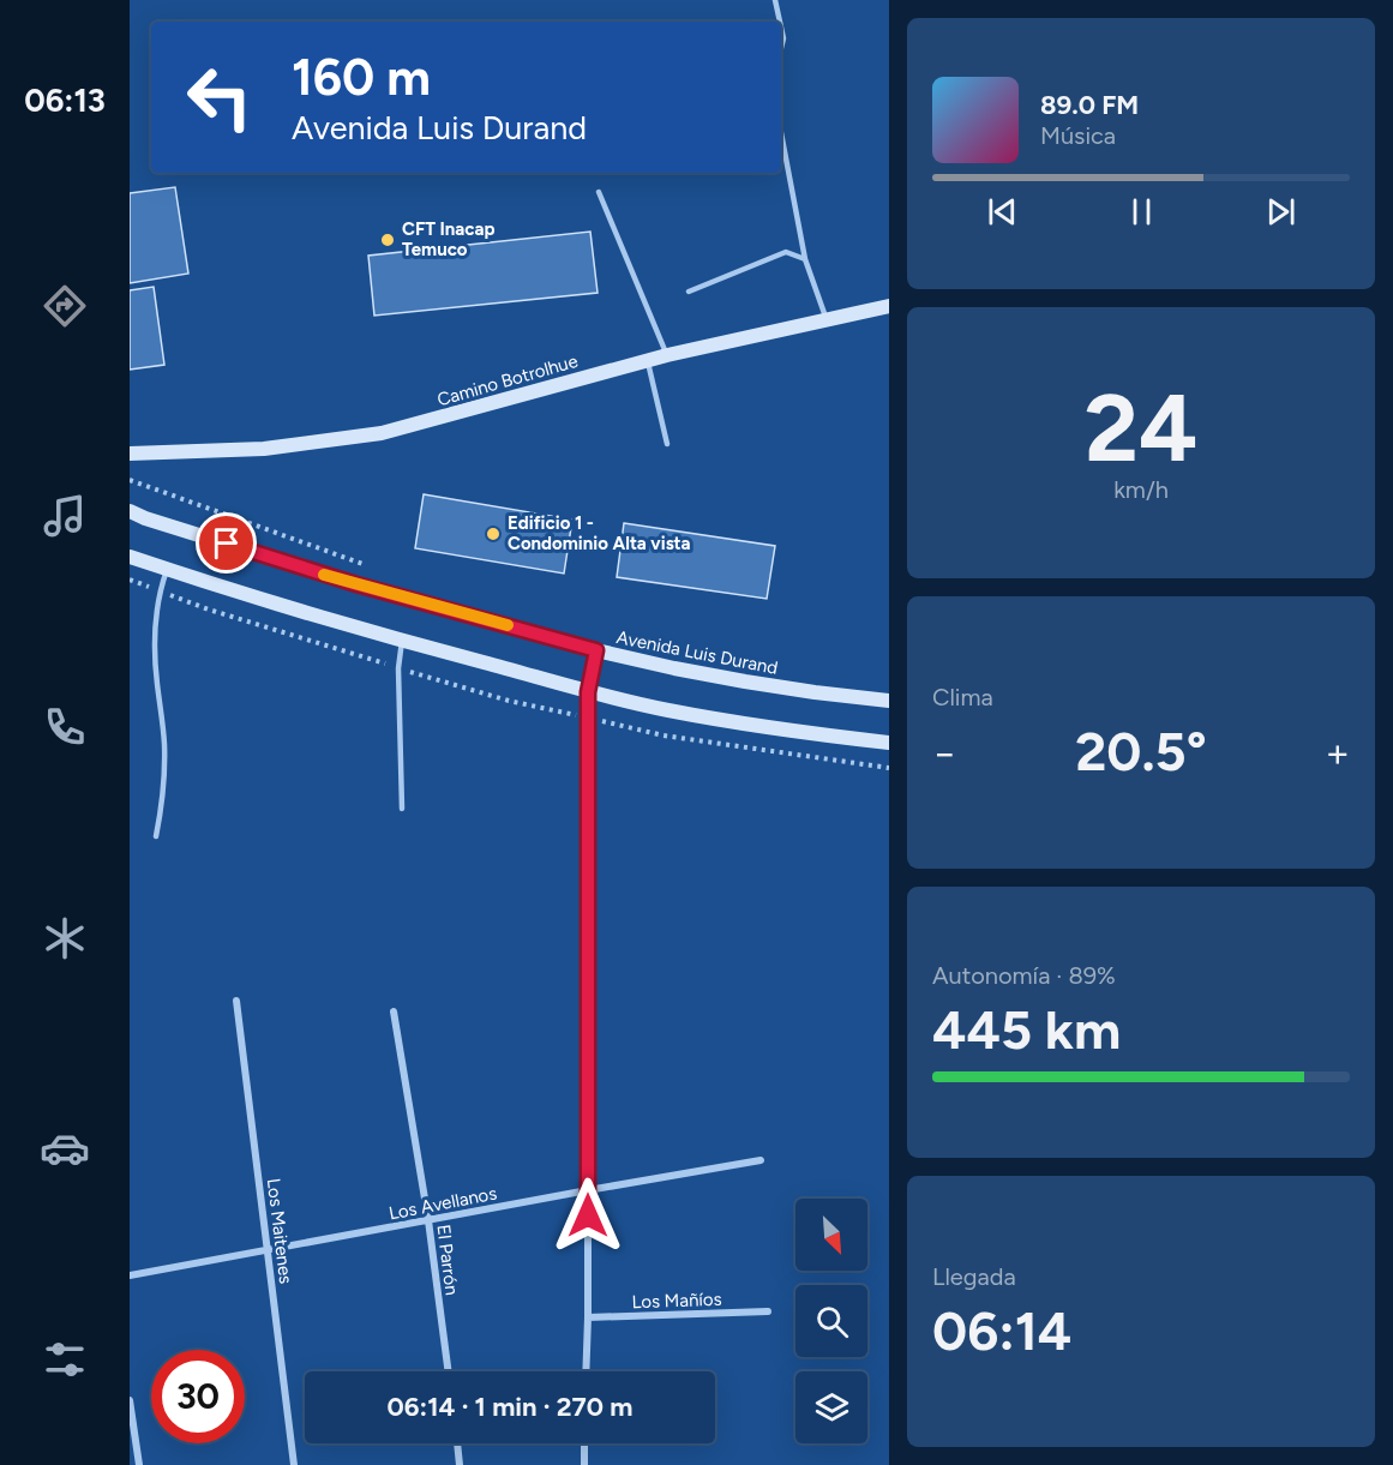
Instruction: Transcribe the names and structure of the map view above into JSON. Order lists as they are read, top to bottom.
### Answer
{
  "streets": {
    "street": [
      "Camino Botrolhue",
      "Avenida Luis Durand",
      "Los Avellanos",
      "Los Maitenes",
      "El Parrón",
      "Los Mañíos"
    ]
  },
  "crossings": [
    ["Los Avellanos", "Los Maitenes"],
    ["Los Avellanos", "El Parrón"]
  ],
  "places": ["CFT Inacap Temuco", "Edificio 1 - Condominio Alta vista"],
  "north": "bottom right",
  "page": {
    "tabs": "06:13",
    "turn": ["160 m", "Avenida Luis Durand"],
    "song": ["89.0 FM", "Música"],
    "tile": [
      ["24", "km/h"],
      "Clima",
      ["Autonomía · 89%", "445 km"],
      ["Llegada", "06:14"]
    ],
    "heat": ["−", "20.5°", "+"],
    "limit": "30",
    "trip": "06:14 · 1 min · 270 m"
  }
}
